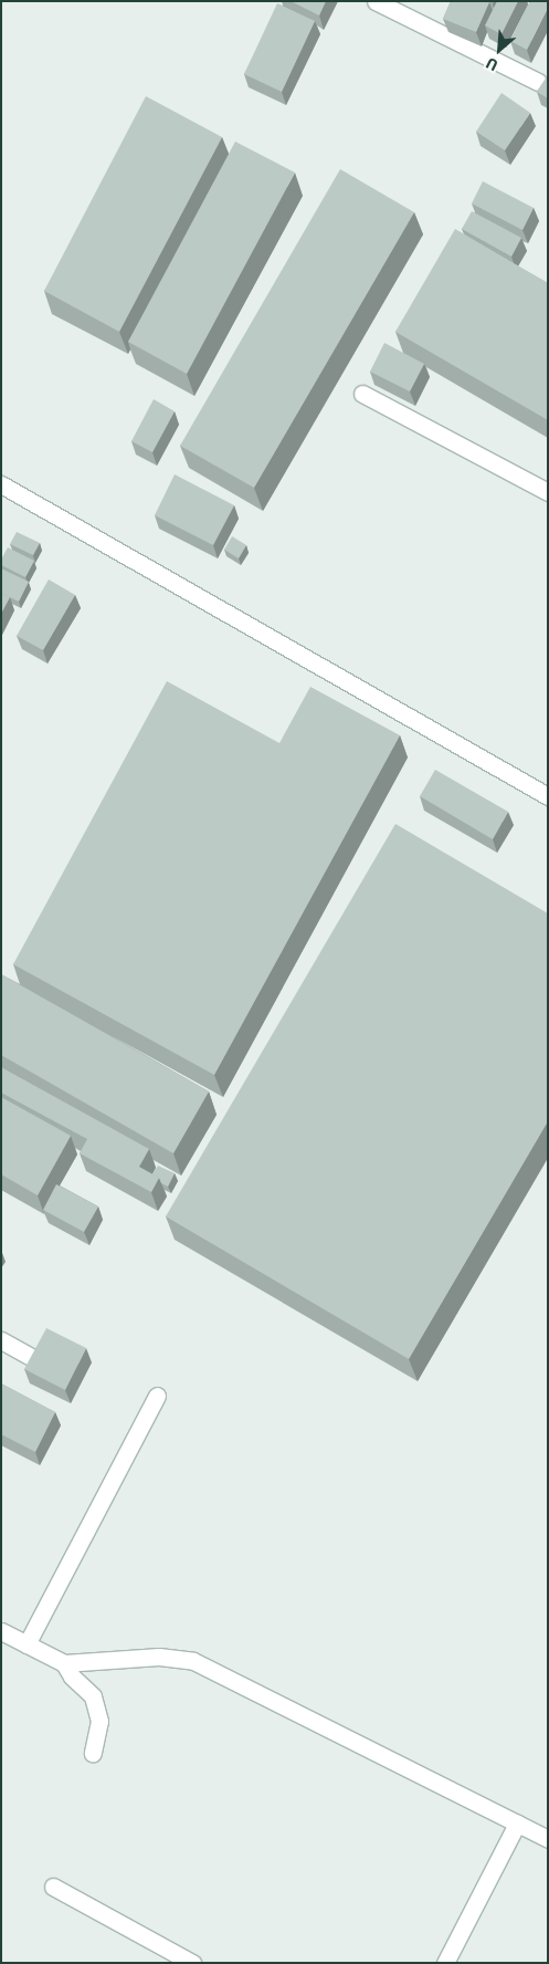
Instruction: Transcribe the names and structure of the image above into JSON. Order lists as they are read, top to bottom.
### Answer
{
  "north": "bottom left"
}
